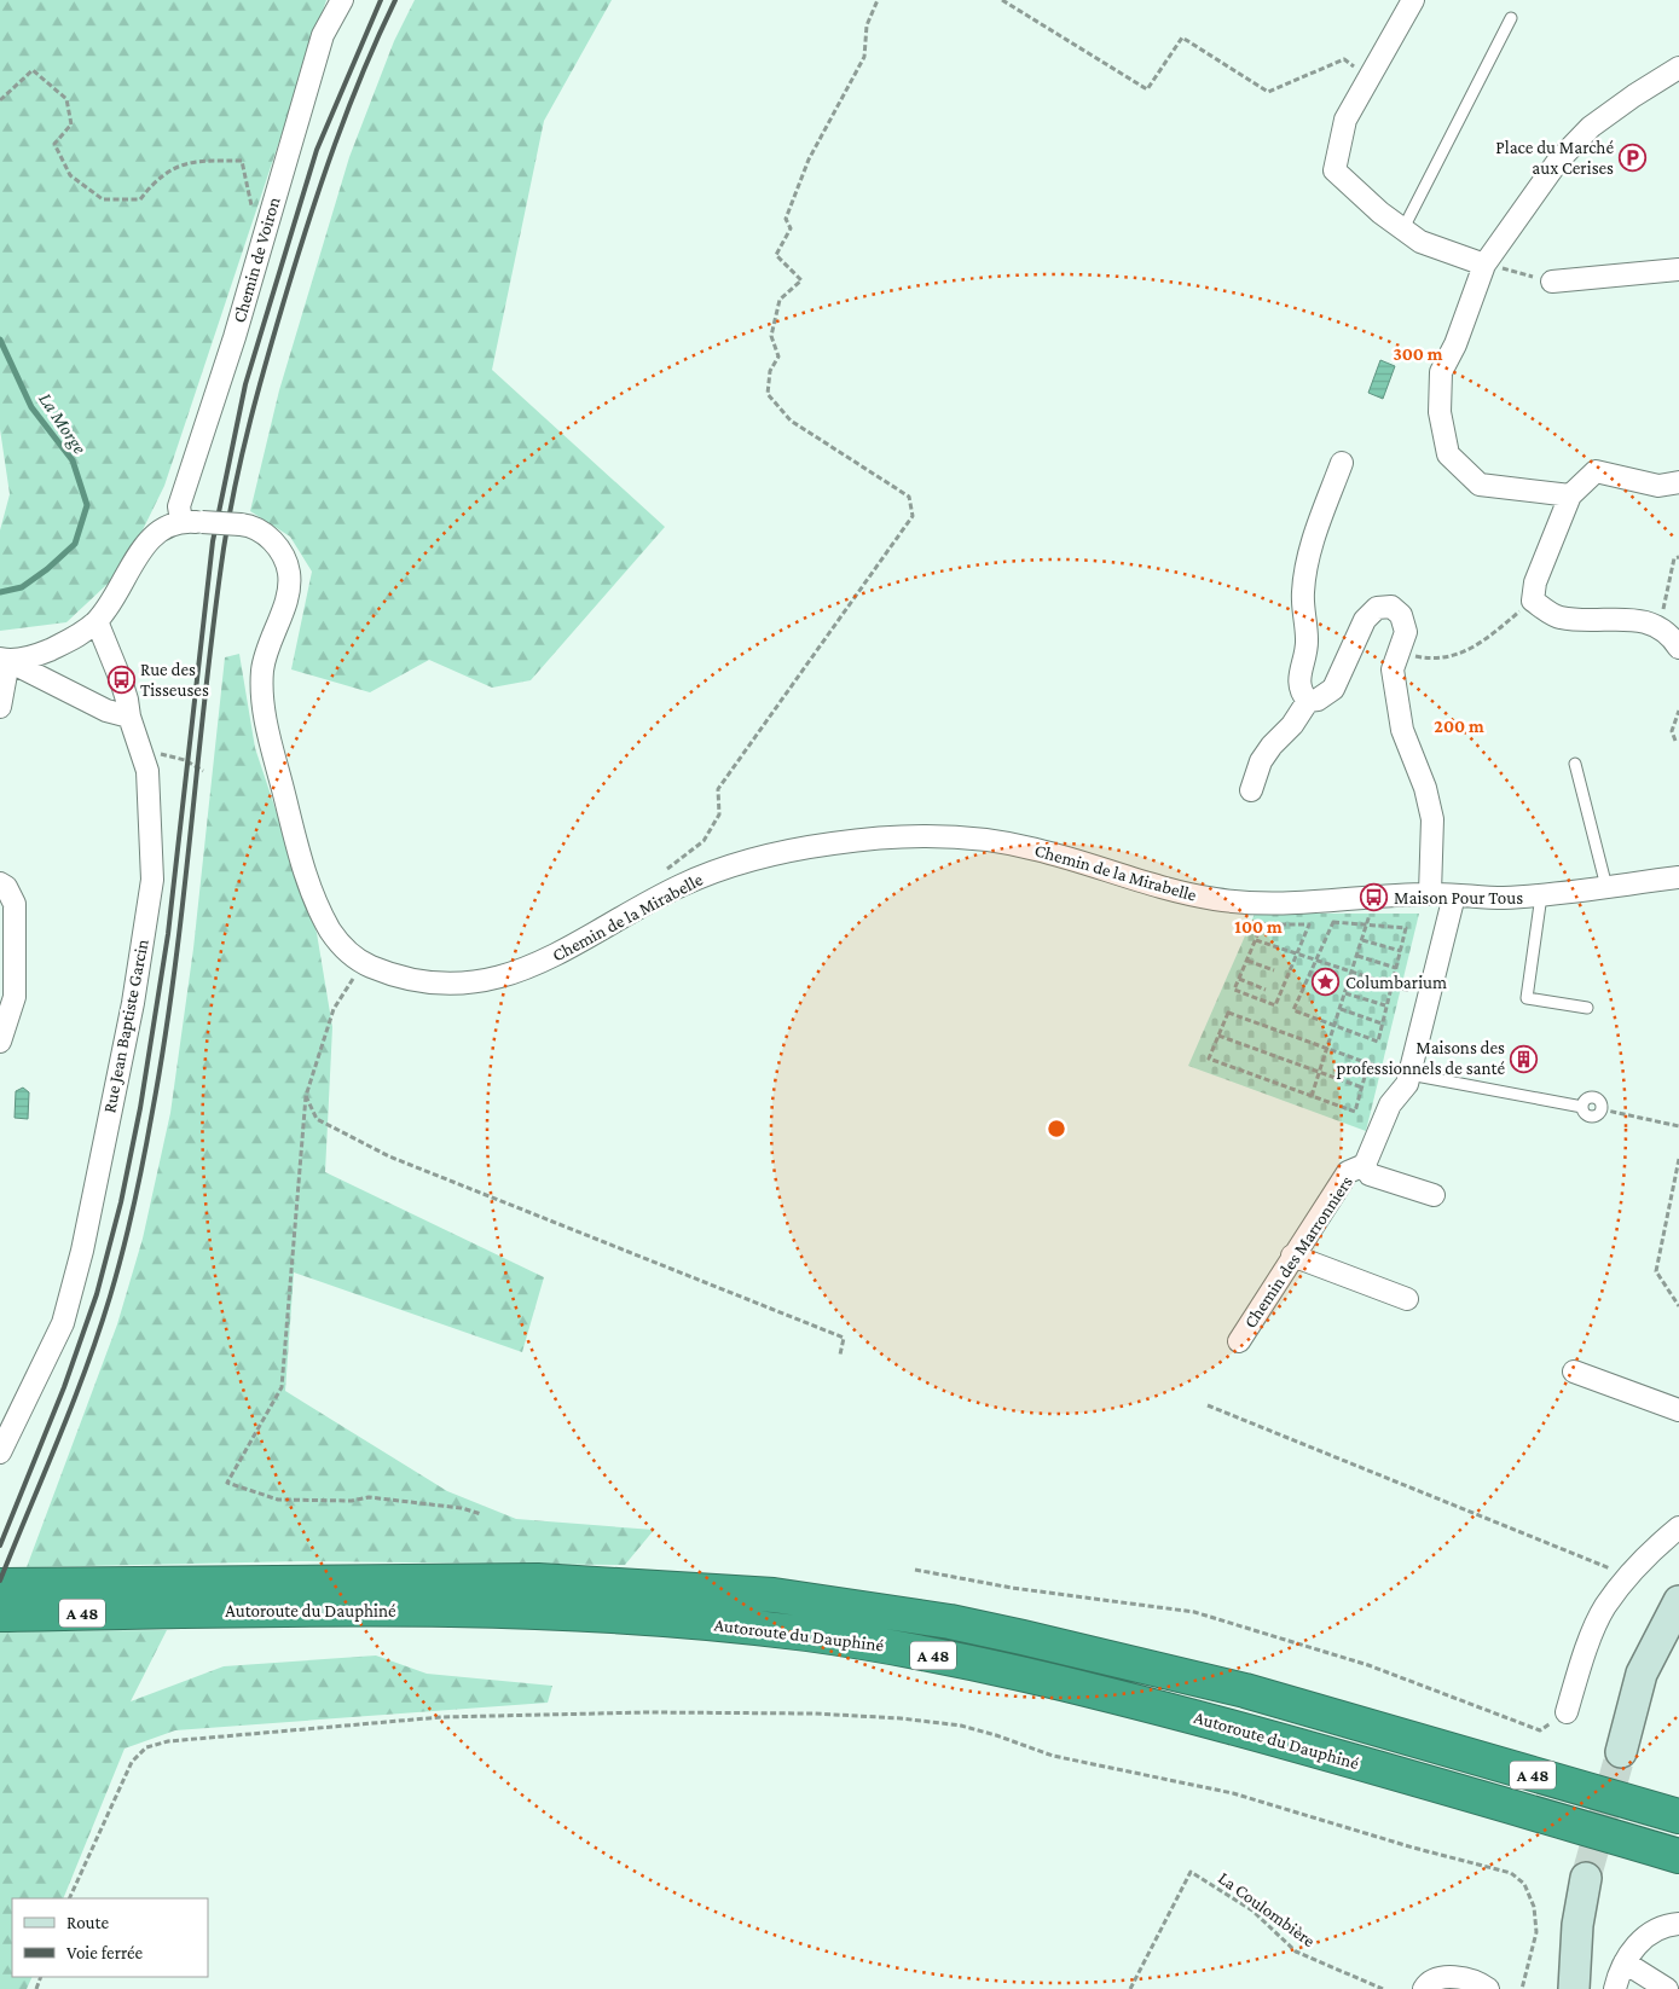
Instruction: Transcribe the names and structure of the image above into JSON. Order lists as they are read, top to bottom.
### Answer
{
  "streets": {
    "highway": ["Autoroute du Dauphiné", "A 48"],
    "street": [
      "Chemin de Voiron",
      "Chemin de la Mirabelle",
      "Rue Jean Baptiste Garcin",
      "Chemin des Marronniers"
    ],
    "path": ["La Coulombière"]
  },
  "crossings": [
    ["Chemin de Voiron", "Chemin de la Mirabelle"],
    ["Chemin de la Mirabelle", "Chemin des Marronniers"]
  ],
  "water": ["La Morge"],
  "places": {
    "parking": ["Place du Marché aux Cerises"],
    "bus stop": ["Rue des Tisseuses", "Maison Pour Tous"],
    "place": ["Columbarium"],
    "building": ["Maisons des professionnels de santé"]
  },
  "legend": ["Route", "Voie ferrée"],
  "rings": ["300 m", "200 m", "100 m"]
}
